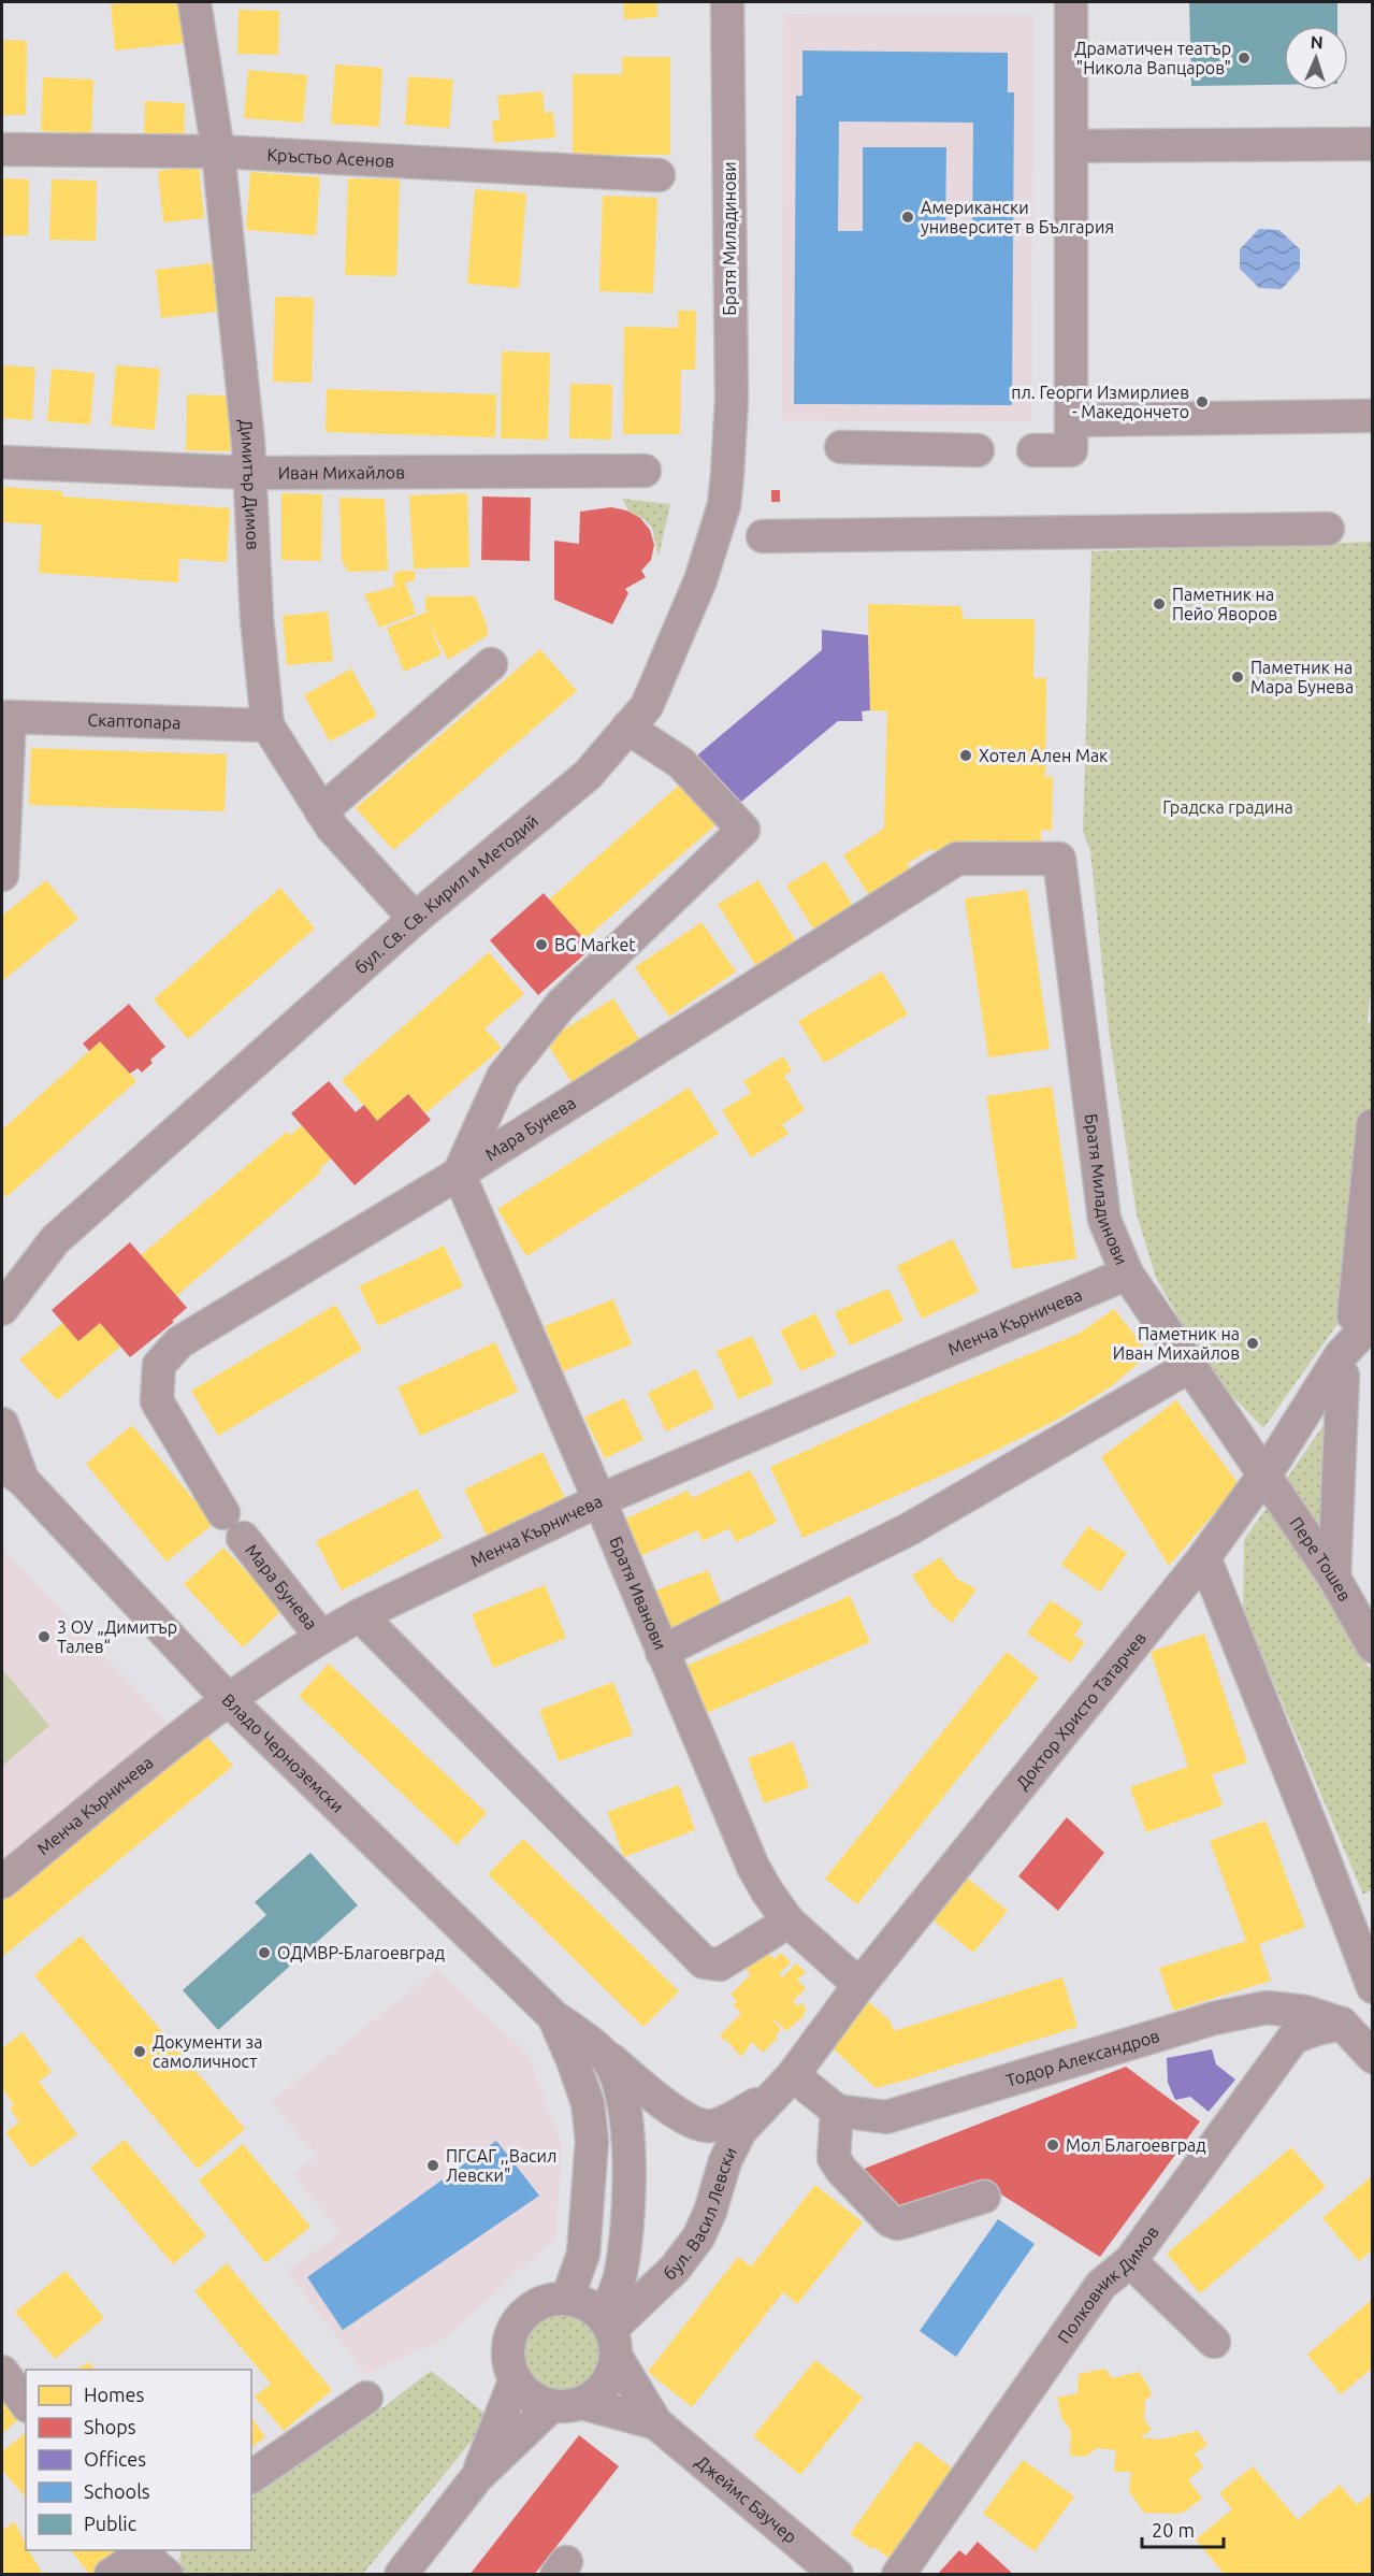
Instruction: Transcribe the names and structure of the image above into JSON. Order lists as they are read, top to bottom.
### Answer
{
  "streets": {
    "street": [
      "Кръстьо Асенов",
      "Братя Миладинови",
      "Иван Михайлов",
      "Димитър Димов",
      "Скаптопара",
      "бул. Св. Св. Кирил и Методий",
      "Мара Бунева",
      "Менча Кърничева",
      "Пере Тошев",
      "Братя Иванови",
      "Доктор Христо Татарчев",
      "Владо Черноземски",
      "Тодор Александров",
      "бул. Васил Левски",
      "Полковник Димов",
      "Джеймс Баучер"
    ]
  },
  "crossings": [
    ["Кръстьо Асенов", "Димитър Димов"],
    ["Братя Миладинови", "бул. Св. Св. Кирил и Методий"],
    ["Братя Миладинови", "Мара Бунева"],
    ["Братя Миладинови", "Менча Кърничева"],
    ["Братя Миладинови", "Пере Тошев"],
    ["Братя Миладинови", "Доктор Христо Татарчев"],
    ["Иван Михайлов", "Димитър Димов"],
    ["Димитър Димов", "Скаптопара"],
    ["Димитър Димов", "бул. Св. Св. Кирил и Методий"],
    ["Мара Бунева", "Менча Кърничева"],
    ["Мара Бунева", "Братя Иванови"],
    ["Менча Кърничева", "Братя Иванови"],
    ["Менча Кърничева", "Владо Черноземски"],
    ["Пере Тошев", "Доктор Христо Татарчев"],
    ["Братя Иванови", "Доктор Христо Татарчев"],
    ["Доктор Христо Татарчев", "Владо Черноземски"],
    ["Доктор Христо Татарчев", "бул. Васил Левски"],
    ["Владо Черноземски", "бул. Васил Левски"],
    ["Тодор Александров", "Полковник Димов"]
  ],
  "parks": ["Градска градина"],
  "places": [
    "Драматичен театър \"Никола Вапцаров\"",
    "Американски университет в България",
    "пл. Георги Измирлиев - Македончето",
    "Паметник на Пейо Яворов",
    "Паметник на Мара Бунева",
    "Хотел Ален Мак",
    "BG Market",
    "Паметник на Иван Михайлов",
    "3 ОУ „Димитър Талев“",
    "ОДМВР-Благоевград",
    "Документи за самоличност",
    "Мол Благоевград",
    "ПГСАГ ,,Васил Левски\""
  ],
  "legend": [
    "Homes",
    "Shops",
    "Offices",
    "Schools",
    "Public"
  ],
  "scale_bar": "20 m",
  "north": "top"
}
